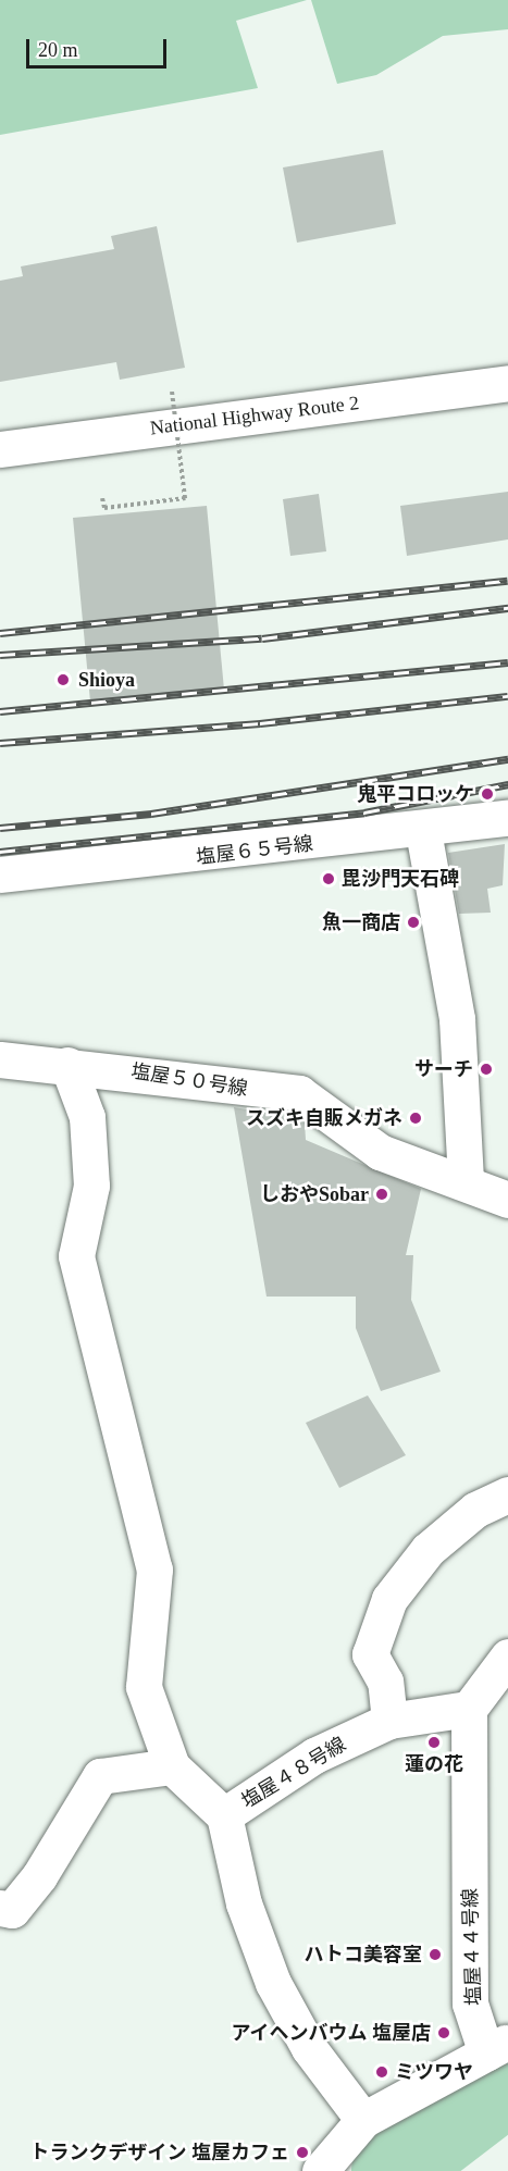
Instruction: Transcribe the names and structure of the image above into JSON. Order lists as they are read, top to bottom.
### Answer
{
  "streets": {
    "main road": [
      "National Highway Route 2",
      "塩屋６５号線",
      "塩屋５０号線",
      "塩屋４８号線",
      "塩屋４４号線"
    ]
  },
  "places": [
    "Shioya",
    "鬼平コロッケ",
    "毘沙門天石碑",
    "魚一商店",
    "サーチ",
    "スズキ自販メガネ",
    "しおやSobar",
    "蓮の花",
    "ハトコ美容室",
    "アイヘンバウム 塩屋店",
    "ミツワヤ",
    "トランクデザイン 塩屋カフェ"
  ],
  "scale_bar": "20 m"
}
